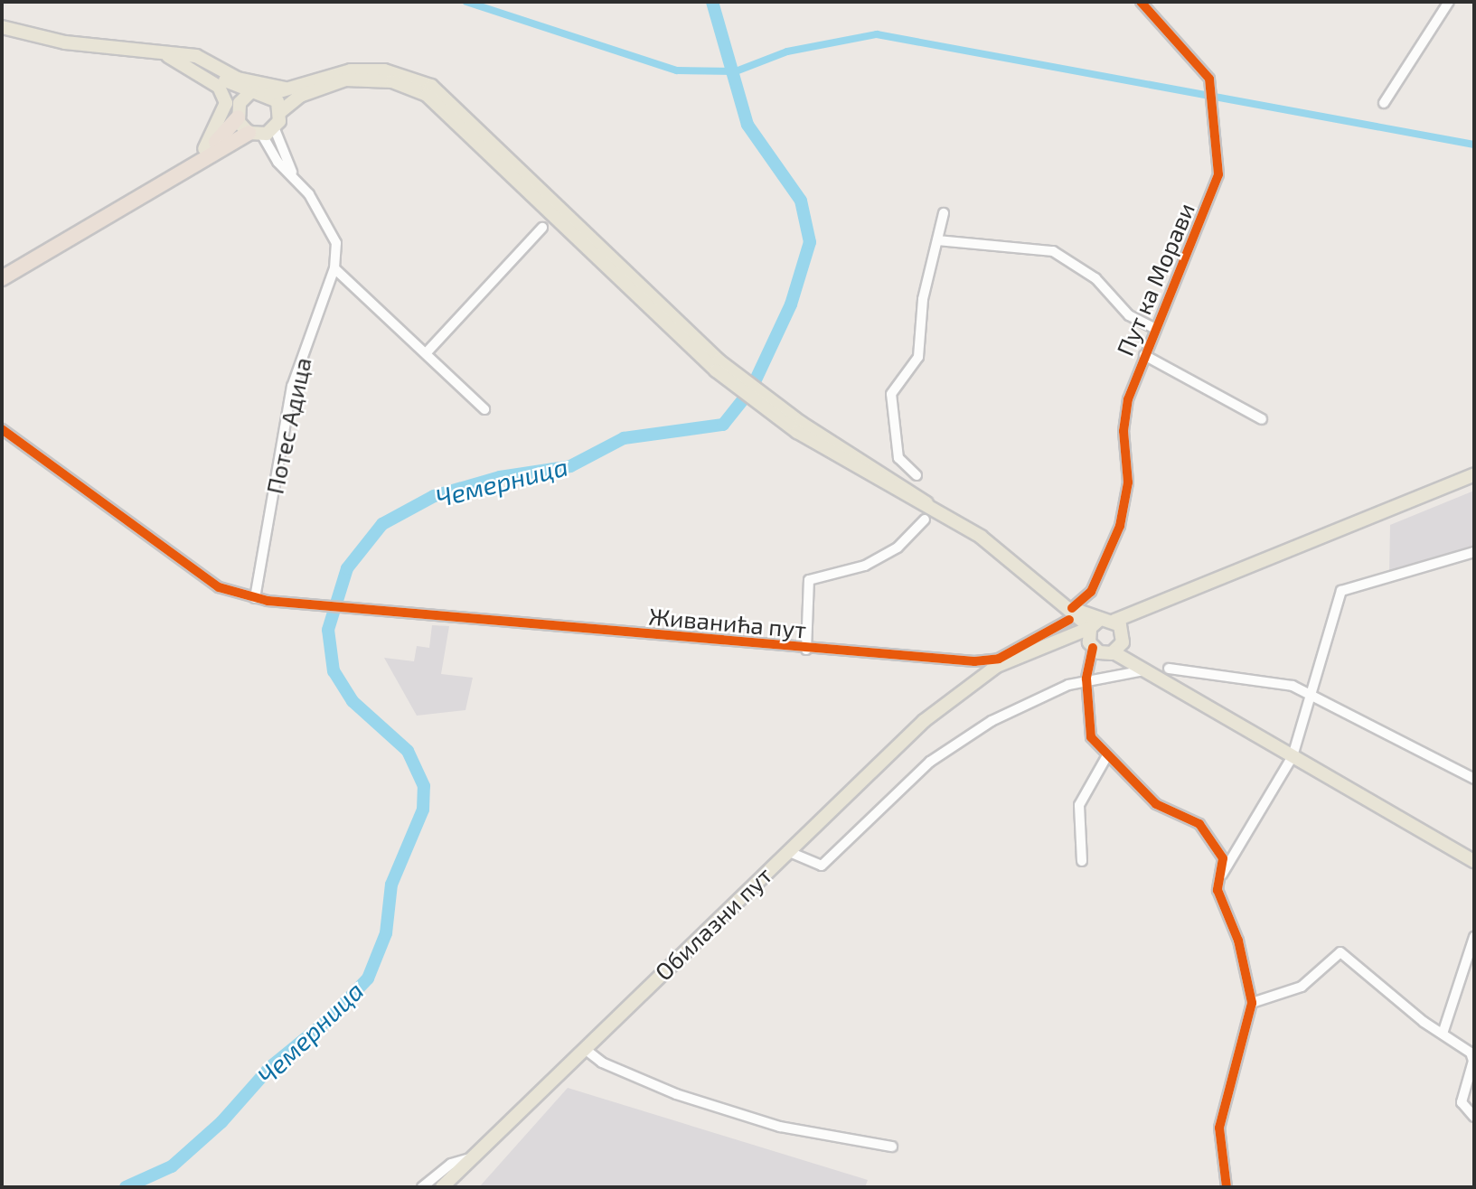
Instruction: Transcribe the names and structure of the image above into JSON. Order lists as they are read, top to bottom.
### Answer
{
  "streets": {
    "main road": ["Обилазни пут"],
    "street": ["Пут ка Морави", "Потес Адица", "Живанића пут"]
  },
  "crossings": [
    ["Потес Адица", "Живанића пут"],
    ["Живанића пут", "Обилазни пут"]
  ],
  "water": ["Чемерница"]
}
